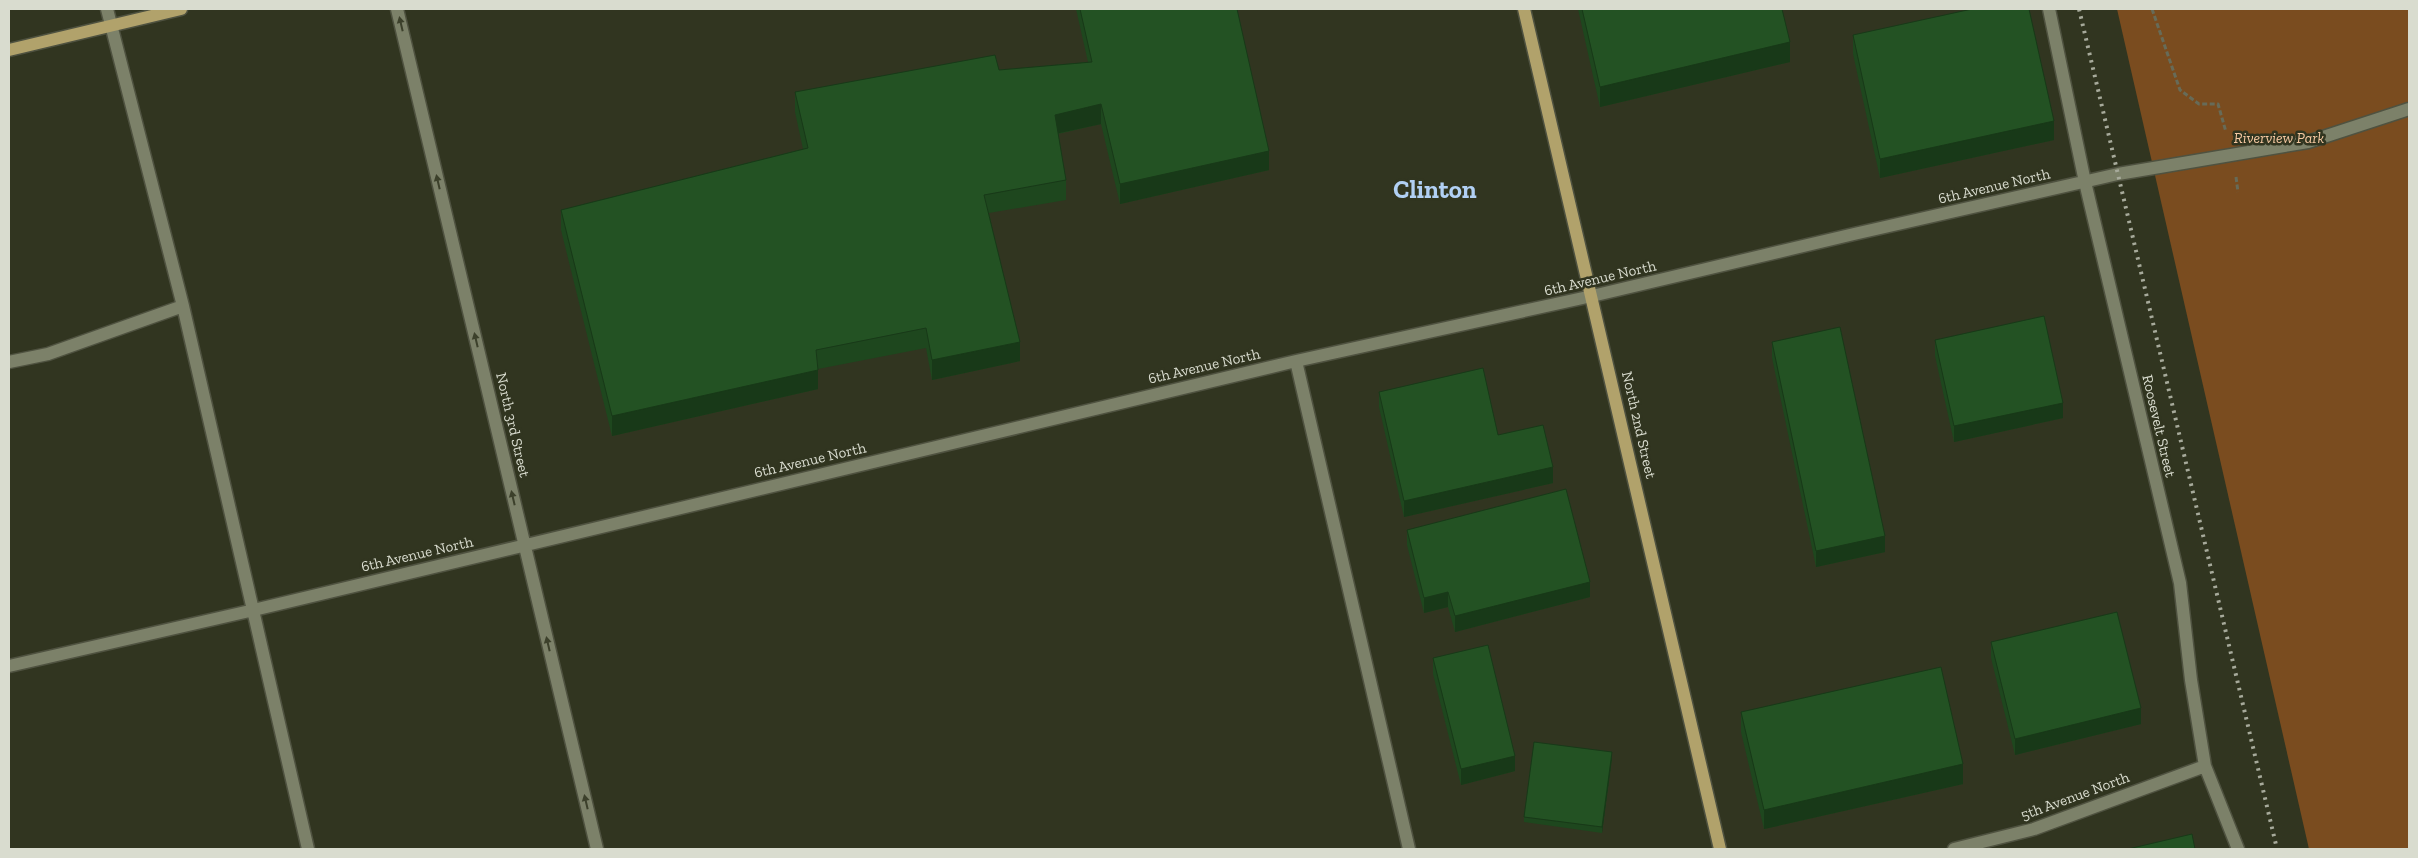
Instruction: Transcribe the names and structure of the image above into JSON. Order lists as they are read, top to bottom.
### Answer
{
  "streets": {
    "main road": ["North 2nd Street"],
    "street": [
      "6th Avenue North",
      "North 3rd Street",
      "Roosevelt Street",
      "5th Avenue North"
    ]
  },
  "crossings": [
    ["6th Avenue North", "North 3rd Street"],
    ["6th Avenue North", "North 2nd Street"],
    ["6th Avenue North", "Roosevelt Street"],
    ["Roosevelt Street", "5th Avenue North"]
  ],
  "one_way": ["North 3rd Street"],
  "districts": ["Clinton"],
  "parks": ["Riverview Park"]
}
